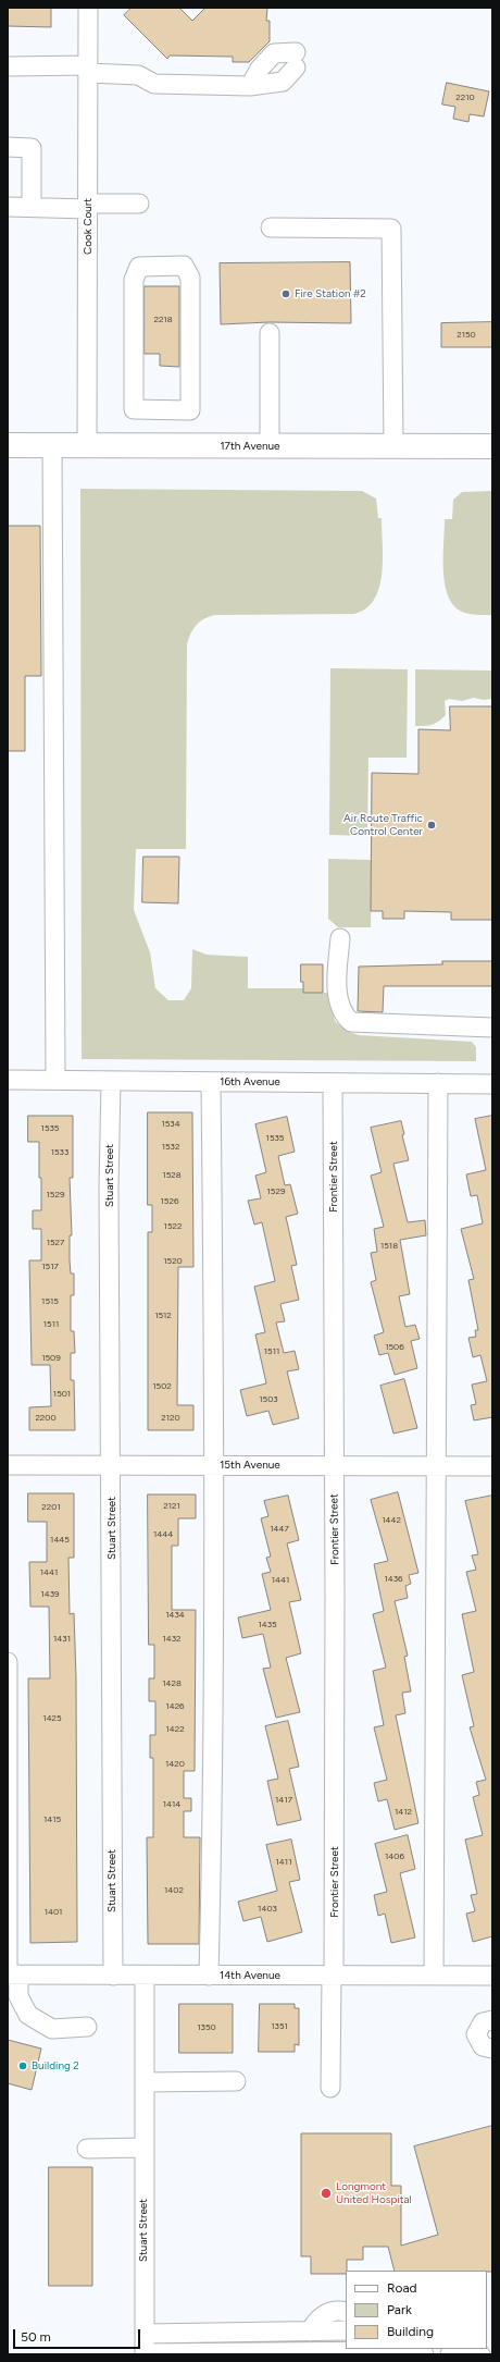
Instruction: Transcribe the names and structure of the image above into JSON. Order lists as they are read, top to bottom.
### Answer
{
  "streets": {
    "main road": ["17th Avenue"],
    "street": [
      "Cook Court",
      "16th Avenue",
      "Stuart Street",
      "Frontier Street",
      "15th Avenue",
      "14th Avenue"
    ]
  },
  "crossings": [
    ["Cook Court", "17th Avenue"],
    ["16th Avenue", "Stuart Street"],
    ["16th Avenue", "Frontier Street"],
    ["Stuart Street", "15th Avenue"],
    ["Stuart Street", "14th Avenue"],
    ["Frontier Street", "15th Avenue"],
    ["Frontier Street", "14th Avenue"]
  ],
  "places": [
    "Fire Station #2",
    "Air Route Traffic Control Center",
    "Building 2",
    "Longmont United Hospital"
  ],
  "house_numbers": [
    "2210",
    "2218",
    "2150",
    "1534",
    "1535",
    "1535",
    "1532",
    "1533",
    "1528",
    "1529",
    "1529",
    "1526",
    "1522",
    "1527",
    "1518",
    "1520",
    "1517",
    "1515",
    "1512",
    "1511",
    "1506",
    "1511",
    "1509",
    "1502",
    "1501",
    "1503",
    "2200",
    "2120",
    "2121",
    "2201",
    "1442",
    "1447",
    "1444",
    "1445",
    "1441",
    "1436",
    "1441",
    "1439",
    "1434",
    "1435",
    "1431",
    "1432",
    "1428",
    "1426",
    "1425",
    "1422",
    "1420",
    "1417",
    "1414",
    "1412",
    "1415",
    "1406",
    "1411",
    "1402",
    "1403",
    "1401",
    "1351",
    "1350"
  ],
  "legend": ["Road", "Park", "Building"],
  "scale_bar": "50 m"
}
